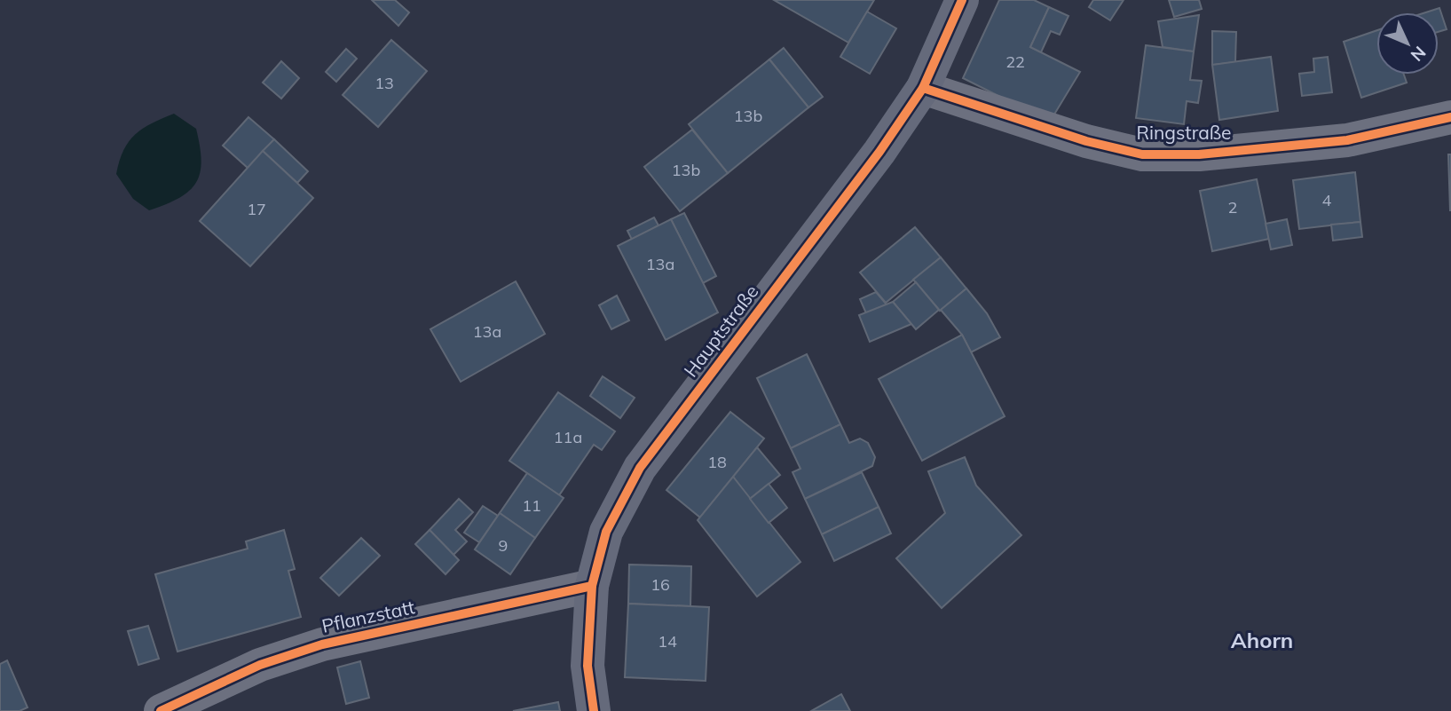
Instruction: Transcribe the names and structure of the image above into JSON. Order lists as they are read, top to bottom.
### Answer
{
  "streets": {
    "street": ["Ringstraße", "Hauptstraße", "Pflanzstatt"]
  },
  "crossings": [
    ["Ringstraße", "Hauptstraße"],
    ["Hauptstraße", "Pflanzstatt"]
  ],
  "districts": ["Ahorn"],
  "house_numbers": [
    "22",
    "13",
    "13b",
    "13b",
    "4",
    "2",
    "17",
    "13a",
    "13a",
    "11a",
    "18",
    "11",
    "9",
    "16",
    "14"
  ],
  "north": "bottom right"
}
